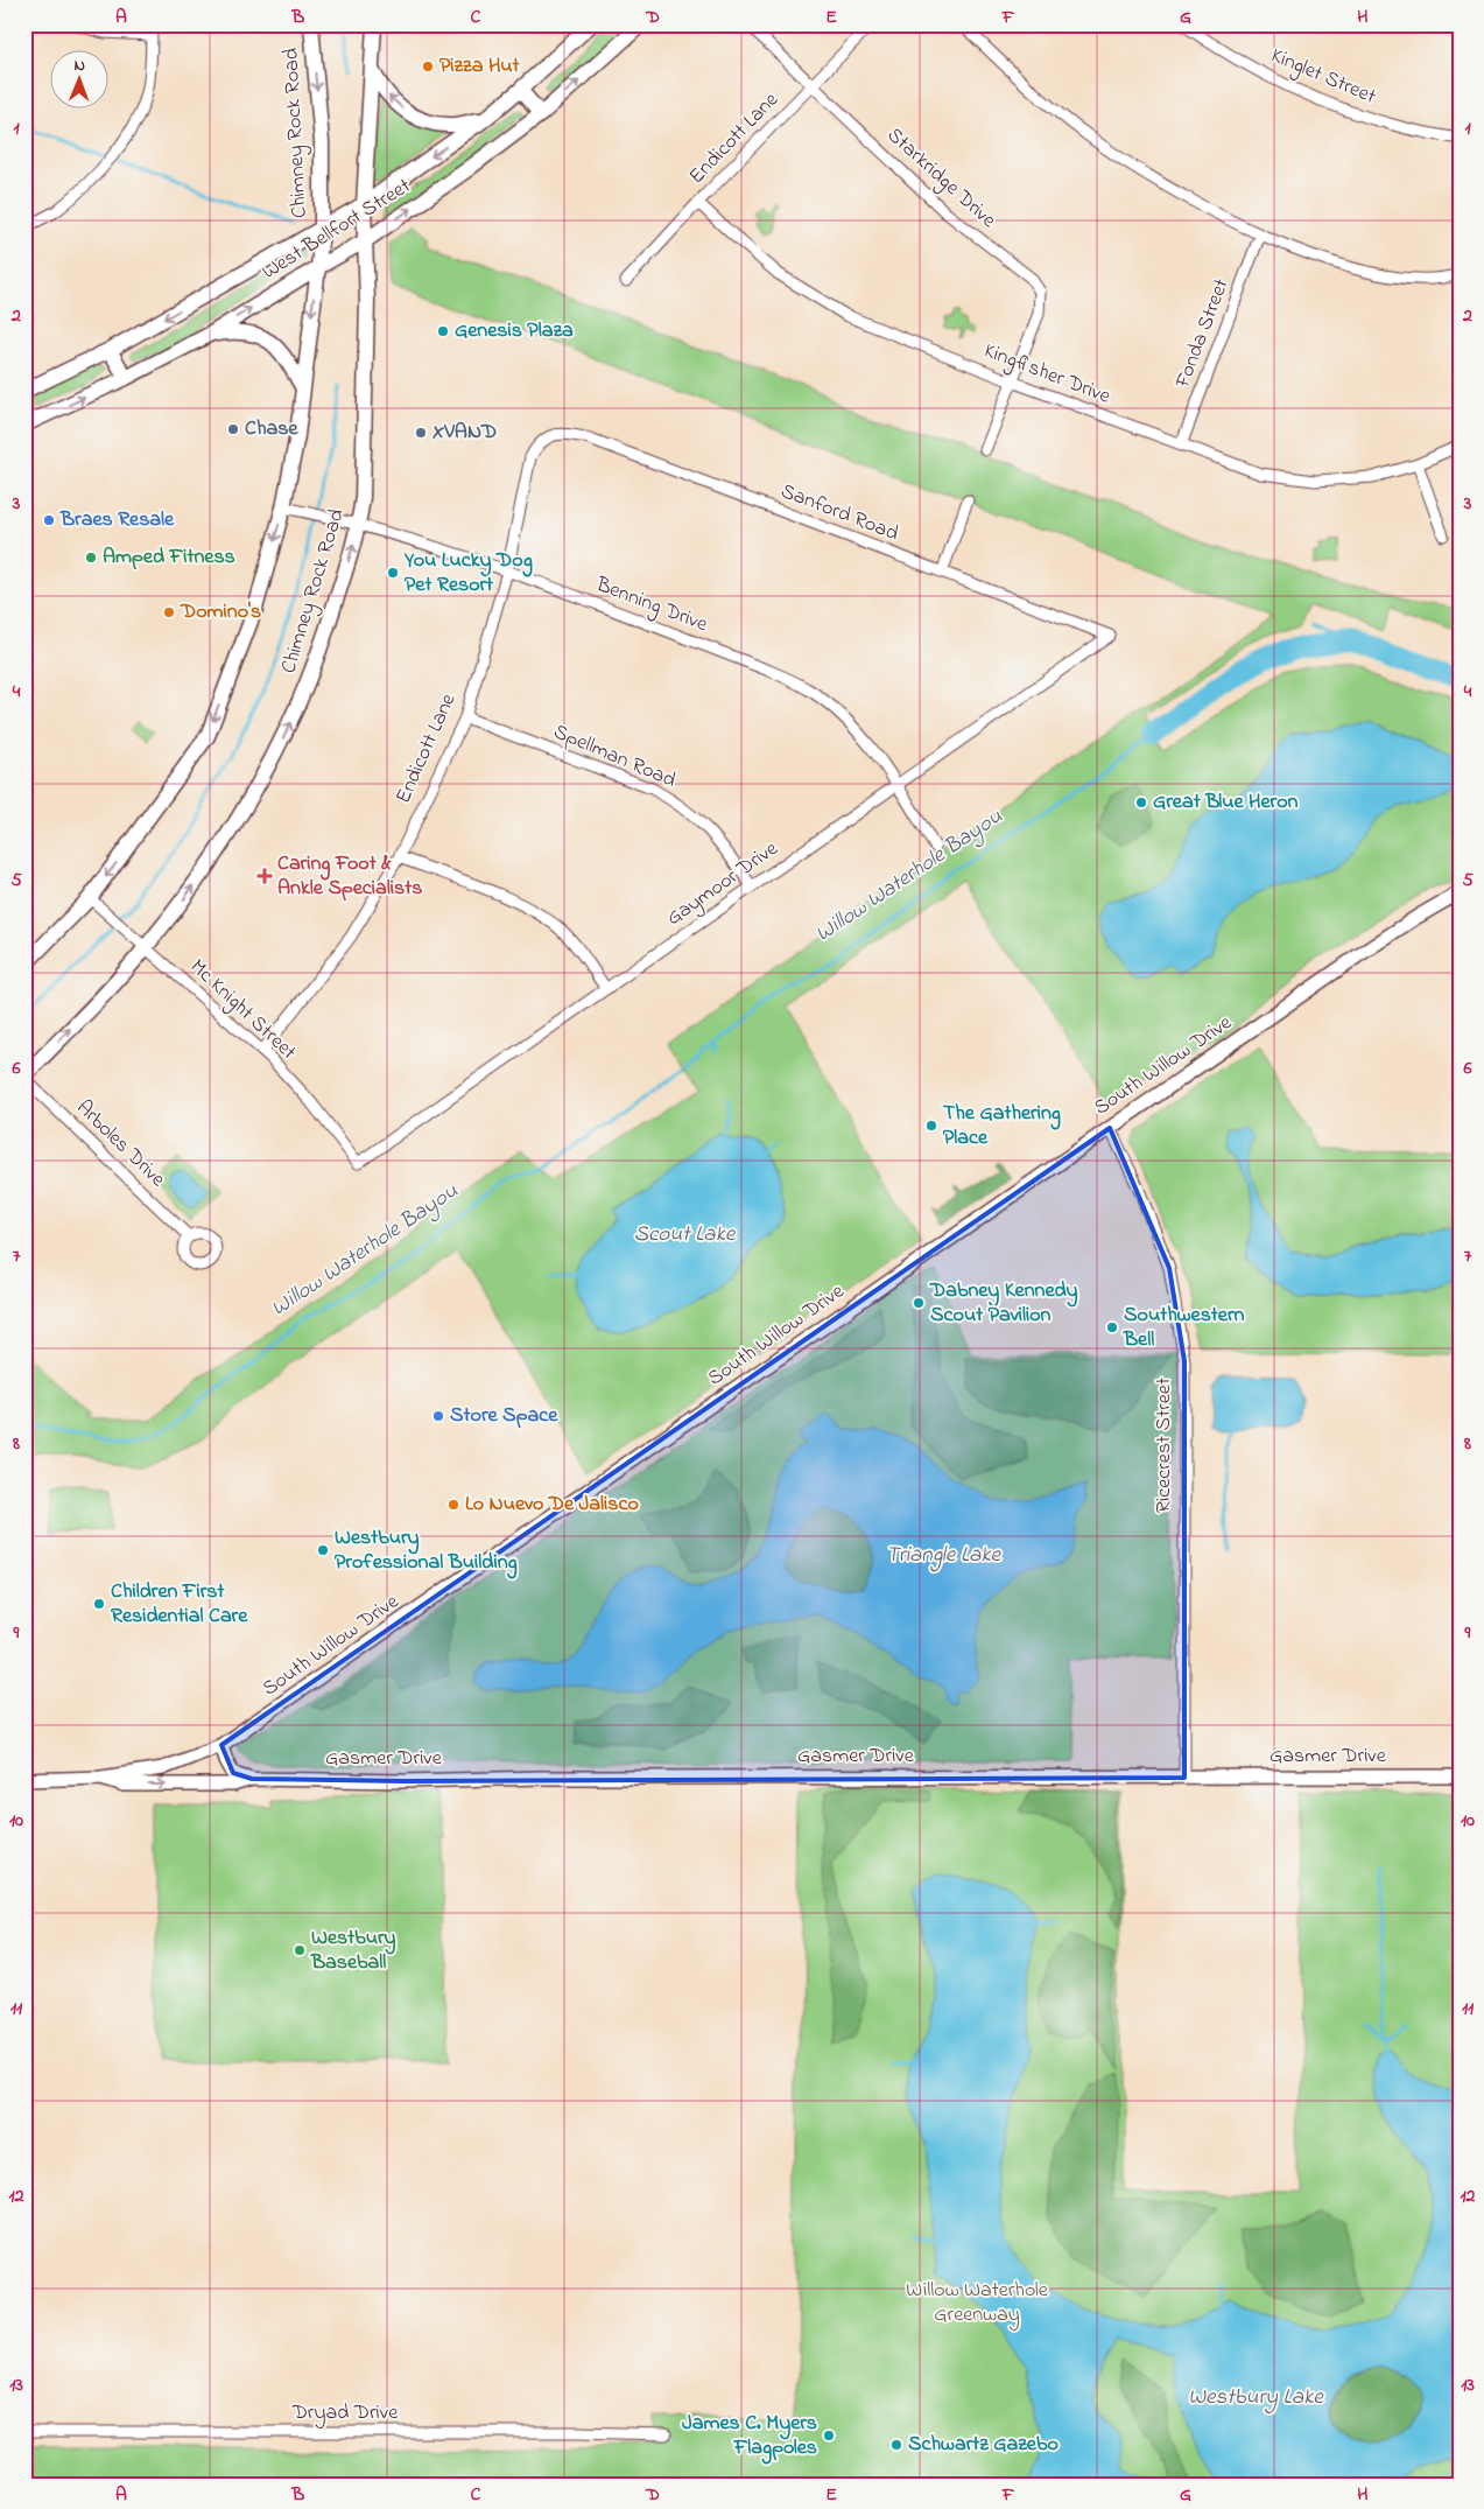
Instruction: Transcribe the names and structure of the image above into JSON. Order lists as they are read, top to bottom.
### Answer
{
  "streets": {
    "main road": ["Chimney Rock Road", "West Bellfort Street"],
    "street": [
      "Kinglet Street",
      "Endicott Lane",
      "Starkridge Drive",
      "Fonda Street",
      "Kingfisher Drive",
      "Sanford Road",
      "Benning Drive",
      "Spellman Road",
      "Gaymoor Drive",
      "Mc Knight Street",
      "South Willow Drive",
      "Arboles Drive",
      "Ricecrest Street",
      "Gasmer Drive",
      "Dryad Drive"
    ]
  },
  "crossings": [
    ["Chimney Rock Road", "West Bellfort Street"],
    ["Chimney Rock Road", "Benning Drive"],
    ["Chimney Rock Road", "Mc Knight Street"],
    ["Chimney Rock Road", "Arboles Drive"],
    ["Endicott Lane", "Starkridge Drive"],
    ["Endicott Lane", "Kingfisher Drive"],
    ["Endicott Lane", "Sanford Road"],
    ["Endicott Lane", "Benning Drive"],
    ["Endicott Lane", "Spellman Road"],
    ["Endicott Lane", "Mc Knight Street"],
    ["Starkridge Drive", "Kingfisher Drive"],
    ["Fonda Street", "Kingfisher Drive"],
    ["Sanford Road", "Gaymoor Drive"],
    ["Benning Drive", "Gaymoor Drive"],
    ["Spellman Road", "Gaymoor Drive"],
    ["Gaymoor Drive", "Mc Knight Street"],
    ["South Willow Drive", "Ricecrest Street"],
    ["South Willow Drive", "Gasmer Drive"],
    ["Ricecrest Street", "Gasmer Drive"]
  ],
  "water": [
    "Willow Waterhole Bayou",
    "Scout Lake",
    "Triangle Lake",
    "Westbury Lake"
  ],
  "parks": ["Willow Waterhole Greenway"],
  "places": {
    "other": [
      "Pizza Hut",
      "Genesis Plaza",
      "Chase",
      "XVAND",
      "Braes Resale",
      "Amped Fitness",
      "You Lucky Dog Pet Resort",
      "Domino's",
      "Great Blue Heron",
      "The Gathering Place",
      "Dabney Kennedy Scout Pavilion",
      "Southwestern Bell",
      "Store Space",
      "Lo Nuevo De Jalisco",
      "Westbury Professional Building",
      "Children First Residential Care",
      "Westbury Baseball",
      "James C. Myers Flagpoles",
      "Schwartz Gazebo"
    ],
    "health": ["Caring Foot & Ankle Specialists"]
  },
  "north": "top",
  "grid": {
    "columns": [
      "A",
      "B",
      "C",
      "D",
      "E",
      "F",
      "G",
      "H"
    ],
    "rows": [
      "1",
      "2",
      "3",
      "4",
      "5",
      "6",
      "7",
      "8",
      "9",
      "10",
      "11",
      "12",
      "13"
    ]
  }
}
